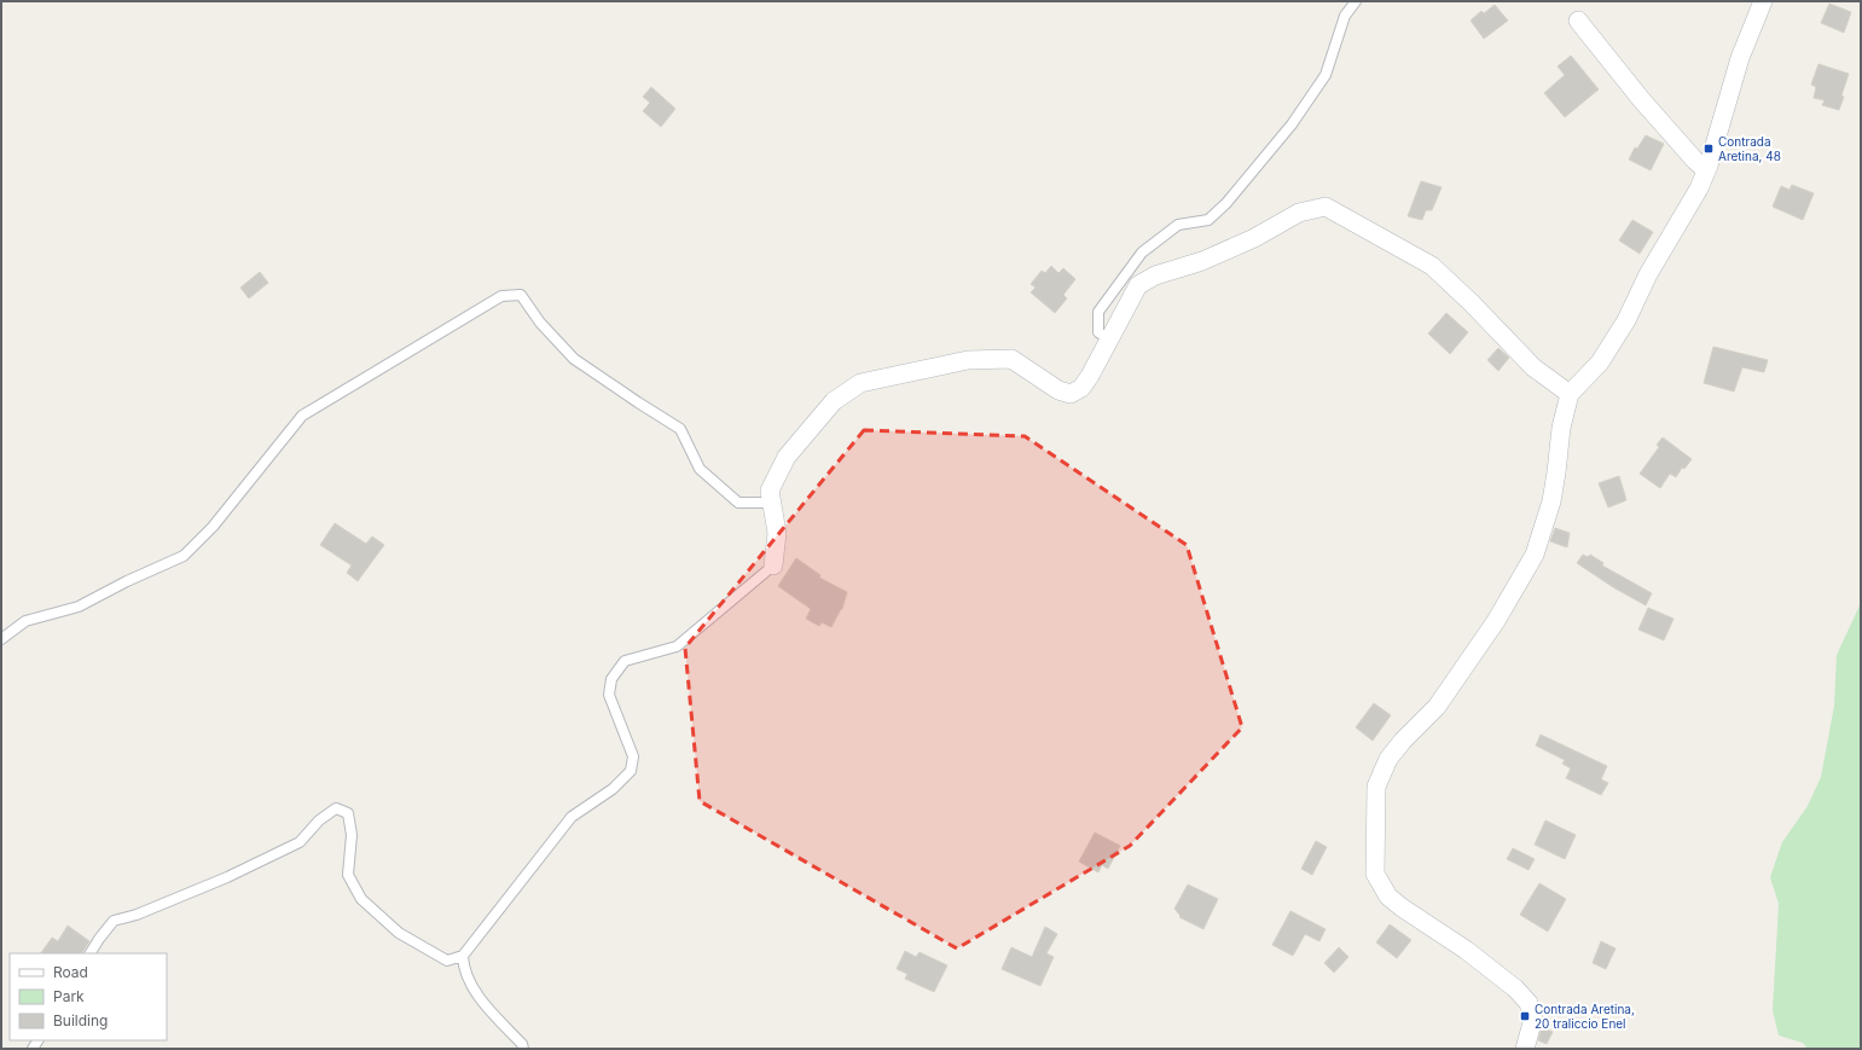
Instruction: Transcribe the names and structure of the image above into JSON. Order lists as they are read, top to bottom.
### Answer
{
  "places": {
    "transit": ["Contrada Aretina, 48", "Contrada Aretina, 20 traliccio Enel"]
  },
  "legend": ["Road", "Park", "Building"]
}
